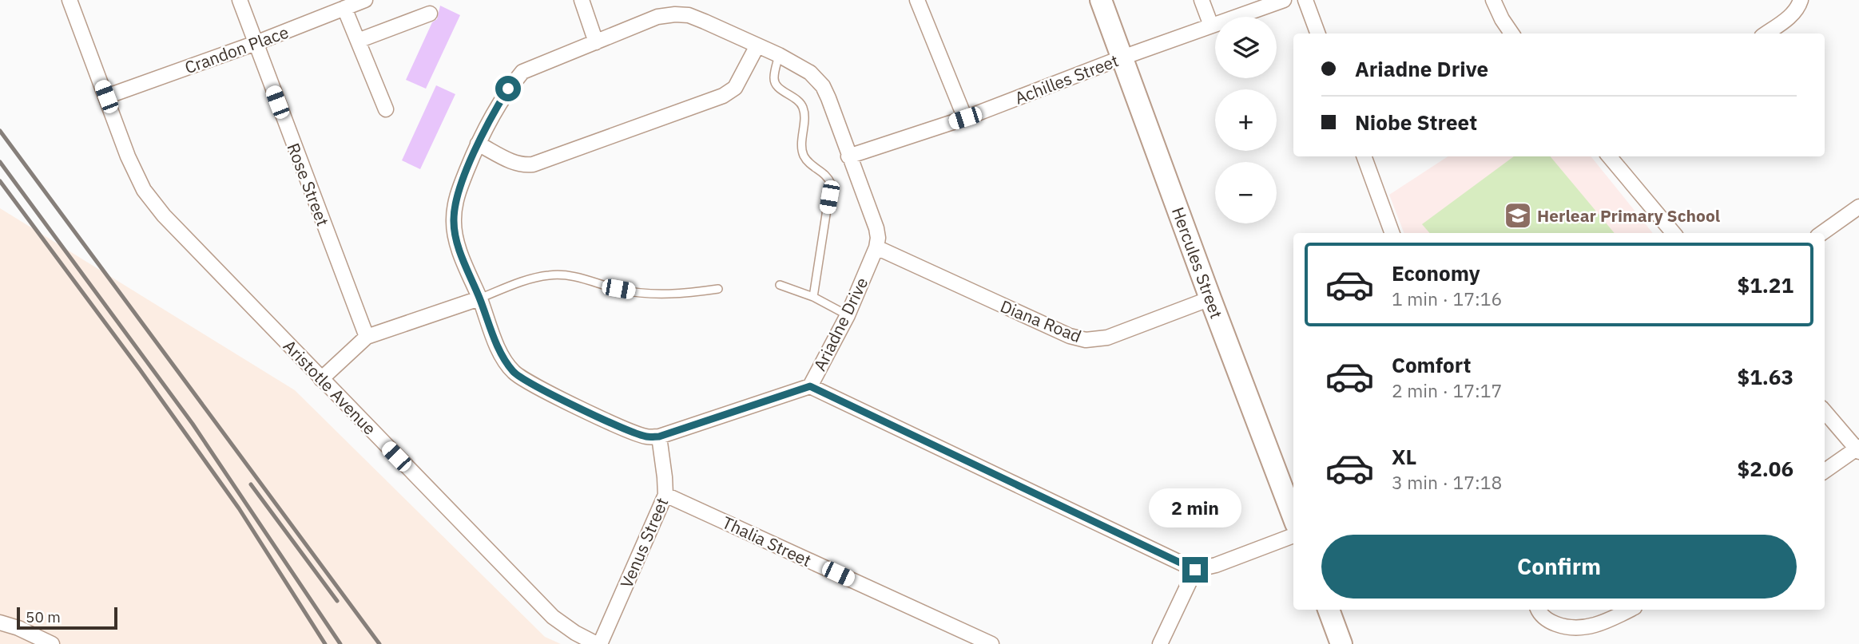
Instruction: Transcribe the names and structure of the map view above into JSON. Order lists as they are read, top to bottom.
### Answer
{
  "streets": {
    "street": [
      "Crandon Place",
      "Achilles Street",
      "Rose Street",
      "Hercules Street",
      "Diana Road",
      "Ariadne Drive",
      "Aristotle Avenue",
      "Thalia Street",
      "Venus Street"
    ]
  },
  "crossings": [
    ["Crandon Place", "Rose Street"],
    ["Crandon Place", "Aristotle Avenue"],
    ["Achilles Street", "Hercules Street"],
    ["Achilles Street", "Ariadne Drive"],
    ["Hercules Street", "Diana Road"],
    ["Diana Road", "Ariadne Drive"],
    ["Ariadne Drive", "Venus Street"],
    ["Aristotle Avenue", "Venus Street"],
    ["Thalia Street", "Venus Street"]
  ],
  "places": {
    "school or university": ["Herlear Primary School"]
  },
  "scale_bar": "50 m",
  "page": {
    "map_buttons": ["+", "−"],
    "banner": ["Ariadne Drive", "Niobe Street"],
    "list": [
      {
        "name": "Economy",
        "note": "1 min · 17:16",
        "value": "$1.21"
      },
      {
        "name": "Comfort",
        "note": "2 min · 17:17",
        "value": "$1.63"
      },
      {
        "name": "XL",
        "note": "3 min · 17:18",
        "value": "$2.06"
      }
    ],
    "bubble": "2 min",
    "buttons": "Confirm",
    "scale": "50 m"
  }
}
